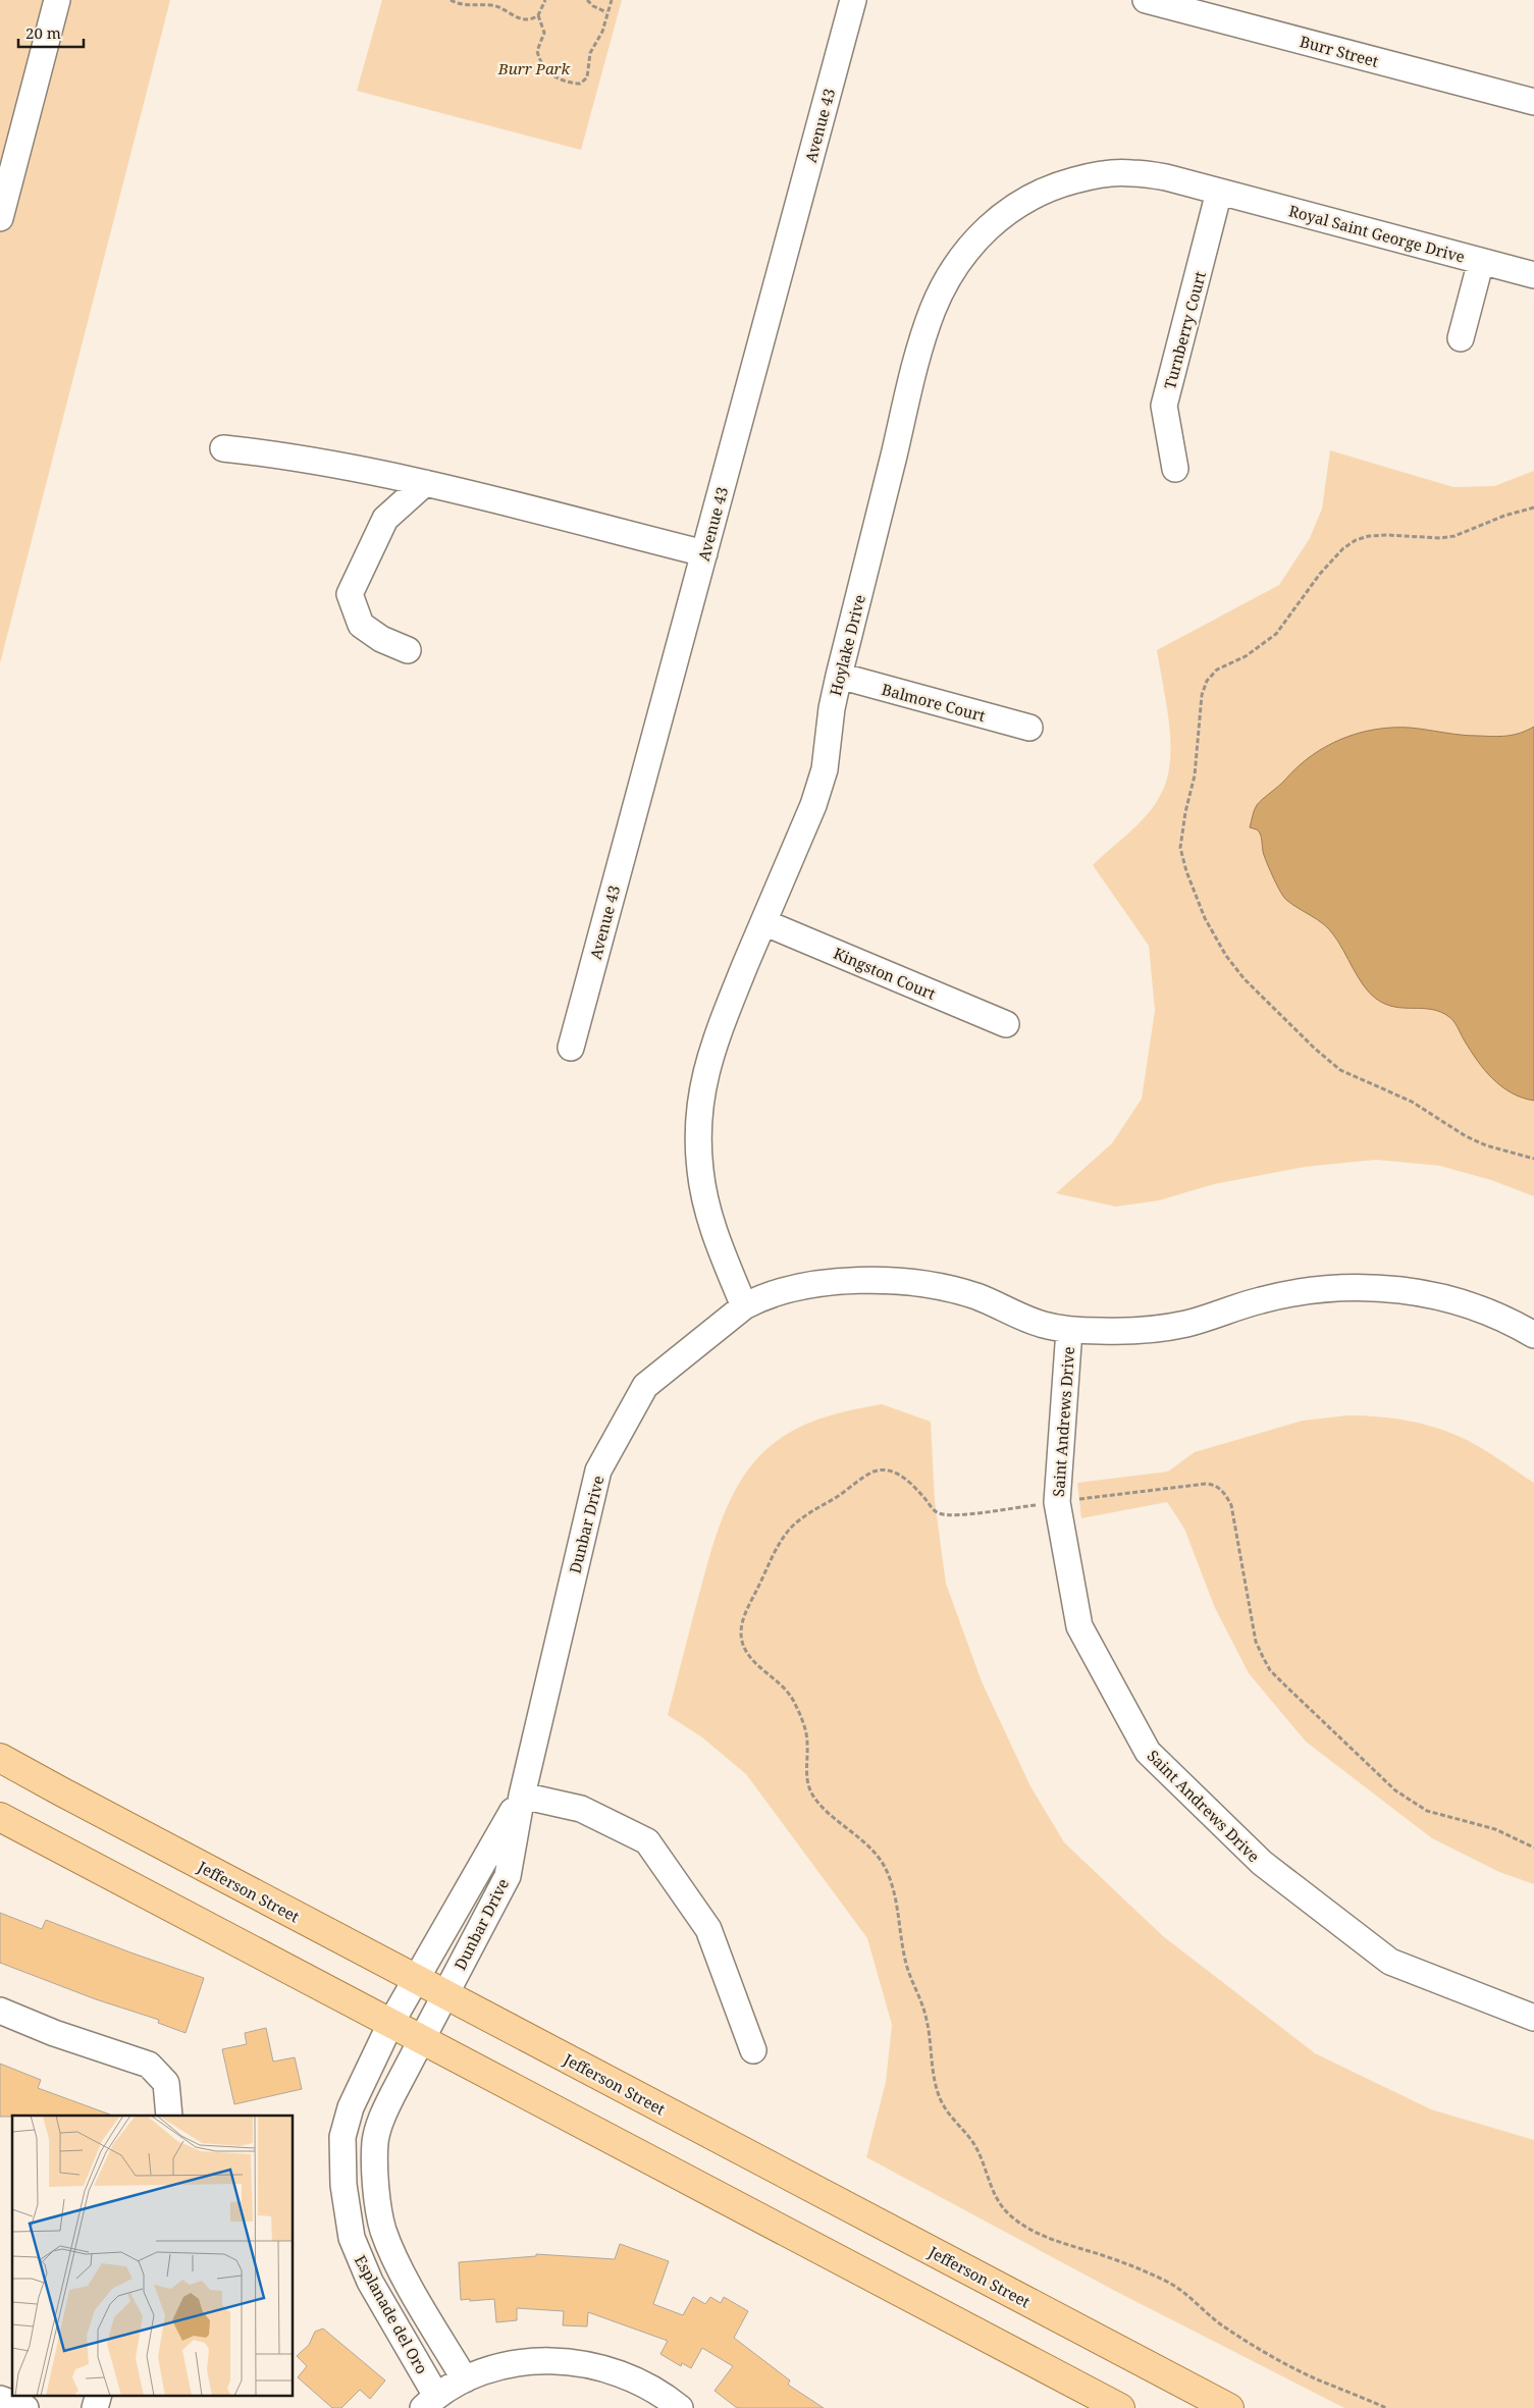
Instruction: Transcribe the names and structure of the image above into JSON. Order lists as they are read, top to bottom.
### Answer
{
  "streets": {
    "main road": ["Jefferson Street"],
    "street": [
      "Burr Street",
      "Avenue 43",
      "Royal Saint George Drive",
      "Turnberry Court",
      "Hoylake Drive",
      "Balmore Court",
      "Kingston Court",
      "Saint Andrews Drive",
      "Dunbar Drive",
      "Esplanade del Oro"
    ]
  },
  "crossings": [
    ["Royal Saint George Drive", "Turnberry Court"],
    ["Royal Saint George Drive", "Hoylake Drive"],
    ["Turnberry Court", "Hoylake Drive"],
    ["Hoylake Drive", "Balmore Court"],
    ["Hoylake Drive", "Kingston Court"],
    ["Hoylake Drive", "Dunbar Drive"],
    ["Saint Andrews Drive", "Dunbar Drive"],
    ["Dunbar Drive", "Jefferson Street"],
    ["Dunbar Drive", "Esplanade del Oro"],
    ["Jefferson Street", "Esplanade del Oro"]
  ],
  "parks": ["Burr Park"],
  "scale_bar": "20 m"
}
